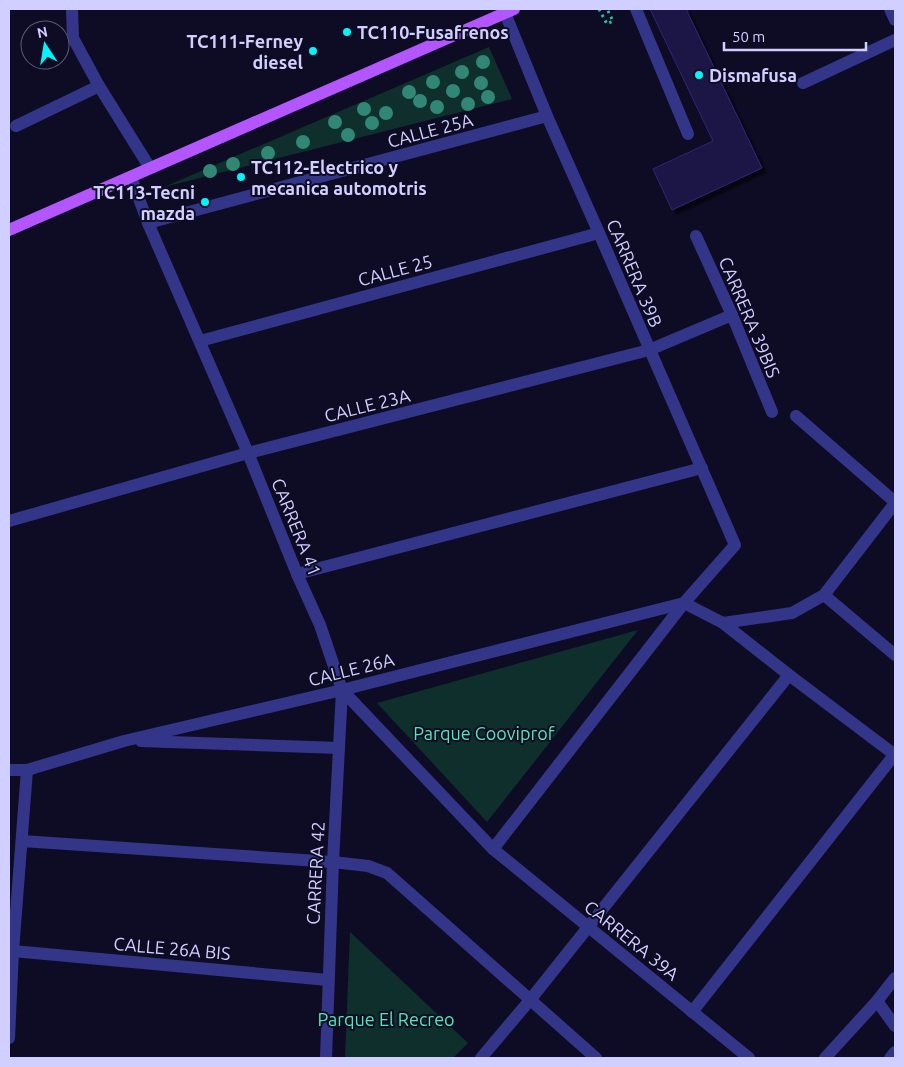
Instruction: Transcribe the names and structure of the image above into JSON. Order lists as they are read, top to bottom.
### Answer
{
  "streets": {
    "street": [
      "CALLE 25A",
      "CALLE 25",
      "CARRERA 39B",
      "CARRERA 39BIS",
      "CALLE 23A",
      "CARRERA 41",
      "CALLE 26A",
      "CARRERA 42",
      "CARRERA 39A",
      "CALLE 26A BIS"
    ]
  },
  "crossings": [
    ["CALLE 25A", "CARRERA 39B"],
    ["CALLE 25A", "CARRERA 41"],
    ["CALLE 25", "CARRERA 39B"],
    ["CALLE 25", "CARRERA 41"],
    ["CARRERA 39B", "CALLE 23A"],
    ["CARRERA 39B", "CALLE 26A"],
    ["CARRERA 39BIS", "CALLE 23A"],
    ["CALLE 23A", "CARRERA 41"],
    ["CARRERA 41", "CALLE 26A"],
    ["CARRERA 41", "CARRERA 42"],
    ["CARRERA 41", "CARRERA 39A"],
    ["CALLE 26A", "CARRERA 42"],
    ["CARRERA 42", "CALLE 26A BIS"]
  ],
  "parks": ["Parque Cooviprof", "Parque El Recreo"],
  "places": [
    "TC110-Fusafrenos",
    "TC111-Ferney diesel",
    "Dismafusa",
    "TC112-Electrico y mecanica automotris",
    "TC113-Tecni mazda"
  ],
  "scale_bar": "50 m",
  "north": "top"
}
